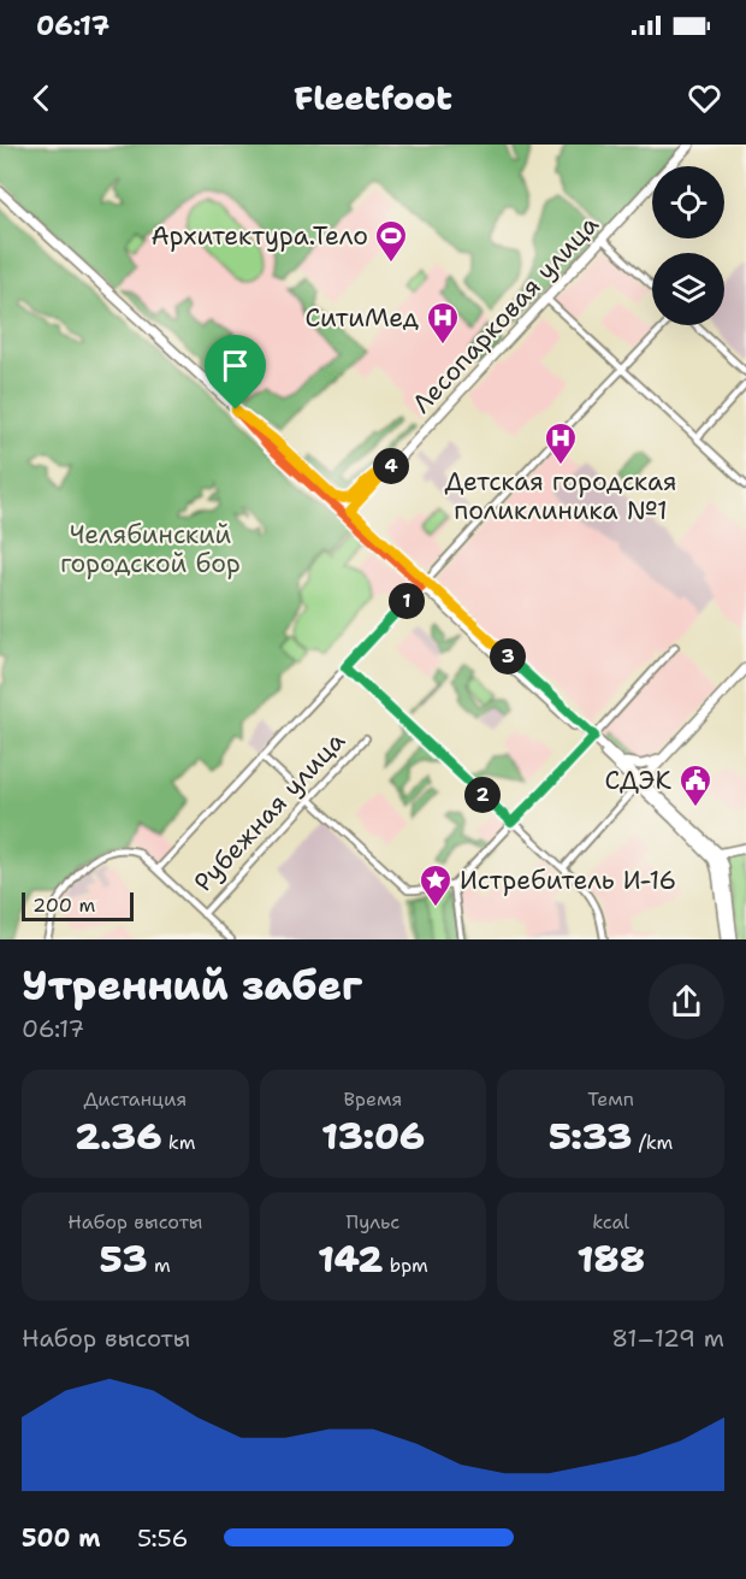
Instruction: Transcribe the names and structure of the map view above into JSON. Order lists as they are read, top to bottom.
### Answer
{
  "streets": {
    "main road": ["Лесопарковая улица"],
    "street": ["Рубежная улица"]
  },
  "parks": ["Челябинский городской бор"],
  "places": {
    "sports": ["Архитектура.Тело"],
    "hospital": ["СитиМед", "Детская городская поликлиника №1"],
    "public building": ["СДЭК"],
    "place": ["Истребитель И-16"]
  },
  "scale_bar": "200 m",
  "page": {
    "status": "06:17",
    "header": "Fleetfoot",
    "pins": [
      "4",
      "1",
      "3",
      "2"
    ],
    "scale": "200 m",
    "heading": ["Утренний забег", "06:17"],
    "stats": [
      ["Дистанция", "2.36 km"],
      ["Время", "13:06"],
      ["Темп", "5:33 /km"],
      ["Набор высоты", "53 m"],
      ["Пульс", "142 bpm"],
      ["kcal", "188"]
    ],
    "chart": ["Набор высоты", "81–129 m"],
    "list": [
      {
        "name": "500 m",
        "note": "5:56"
      }
    ]
  }
}
